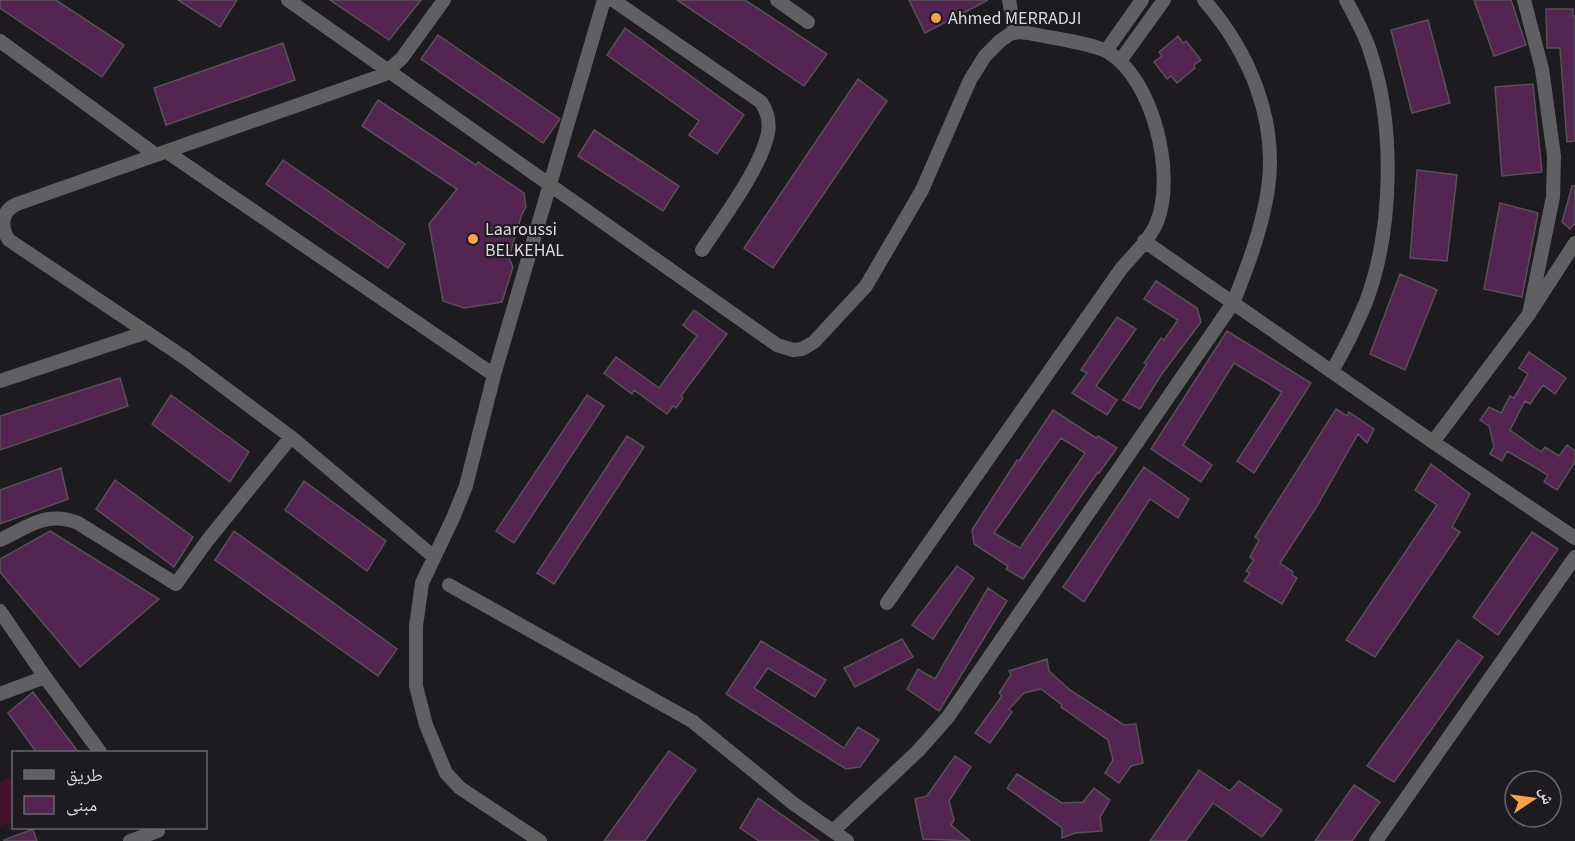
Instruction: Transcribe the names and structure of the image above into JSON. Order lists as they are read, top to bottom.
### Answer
{
  "places": ["Ahmed MERRADJI", "Laaroussi BELKEHAL"],
  "legend": ["طريق", "مبنى"],
  "north": "right"
}
